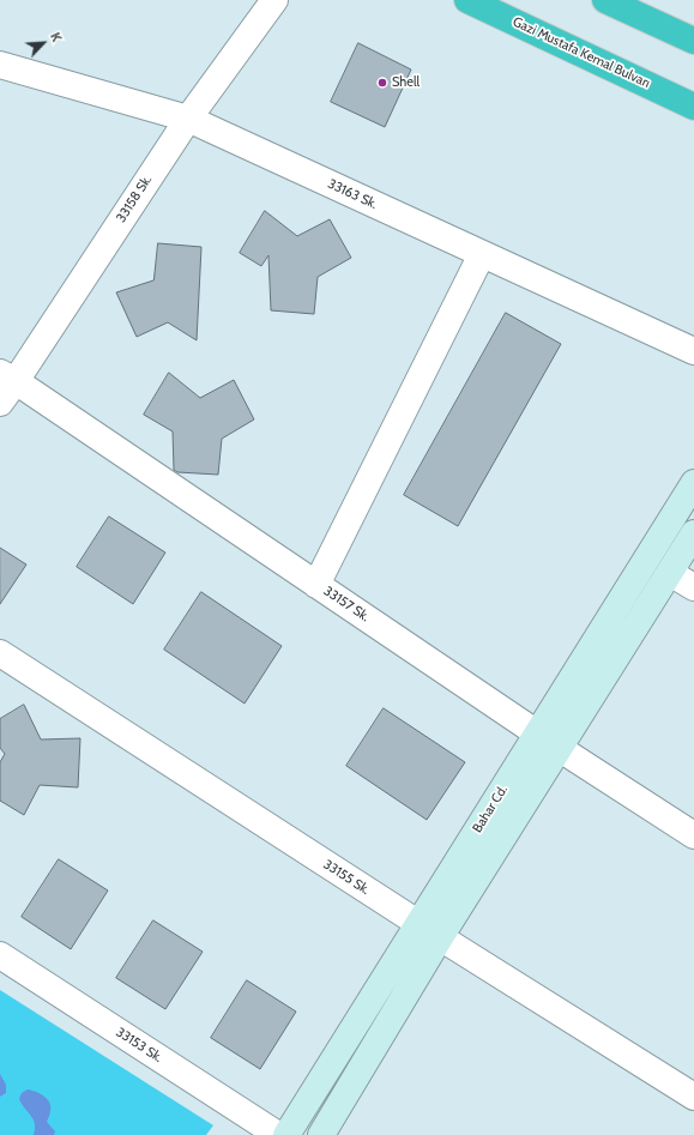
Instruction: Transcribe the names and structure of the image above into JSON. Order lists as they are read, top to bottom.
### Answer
{
  "streets": {
    "highway": ["Gazi Mustafa Kemal Bulvarı"],
    "street": [
      "33163 Sk.",
      "33158 Sk.",
      "33157 Sk.",
      "Bahar Cd.",
      "33155 Sk.",
      "33153 Sk."
    ]
  },
  "crossings": [
    ["33163 Sk.", "33158 Sk."],
    ["33158 Sk.", "33157 Sk."],
    ["33157 Sk.", "Bahar Cd."],
    ["Bahar Cd.", "33155 Sk."]
  ],
  "places": ["Shell"],
  "north": "top right"
}
